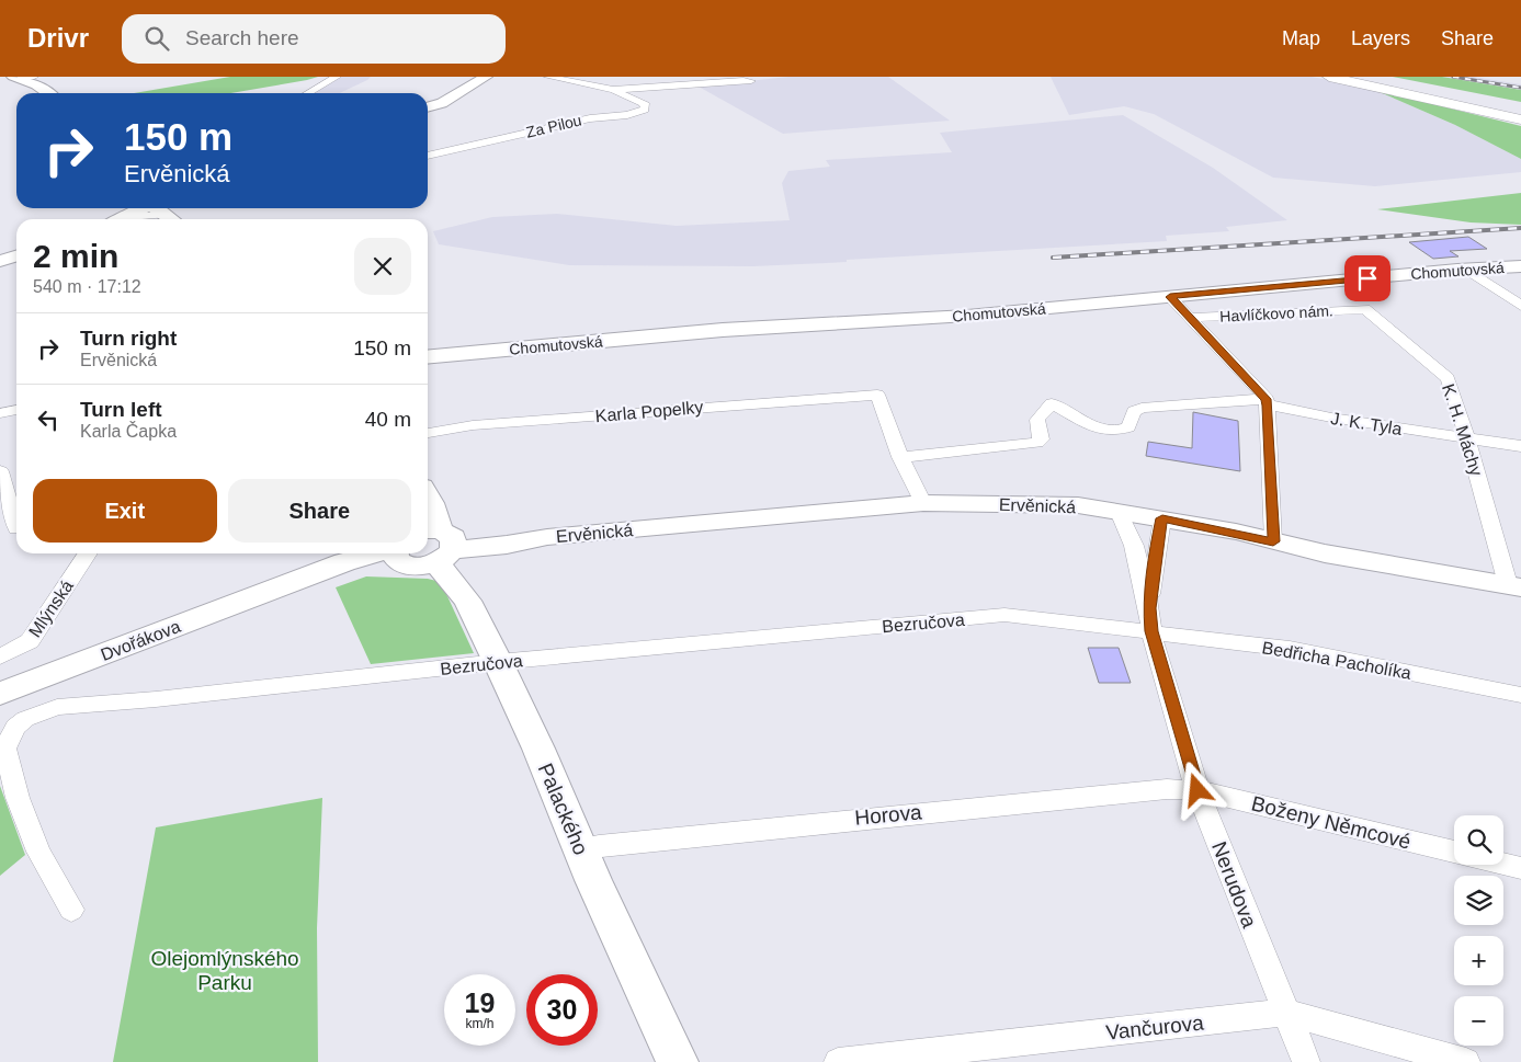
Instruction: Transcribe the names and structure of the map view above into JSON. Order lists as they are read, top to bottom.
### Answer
{
  "streets": {
    "street": [
      "Za Pilou",
      "Chomutovská",
      "Havlíčkovo nám.",
      "Karla Popelky",
      "J. K. Tyla",
      "K. H. Máchy",
      "Ervěnická",
      "Mlýnská",
      "Bezručova",
      "Dvořákova",
      "Bedřicha Pacholíka",
      "Palackého",
      "Horova",
      "Boženy Němcové",
      "Nerudova",
      "Vančurova"
    ]
  },
  "crossings": [
    ["Havlíčkovo nám.", "K. H. Máchy"],
    ["Karla Popelky", "J. K. Tyla"],
    ["J. K. Tyla", "K. H. Máchy"],
    ["K. H. Máchy", "Ervěnická"],
    ["Ervěnická", "Palackého"],
    ["Ervěnická", "Nerudova"],
    ["Bezručova", "Bedřicha Pacholíka"],
    ["Bezručova", "Palackého"],
    ["Bezručova", "Nerudova"],
    ["Bedřicha Pacholíka", "Nerudova"],
    ["Palackého", "Horova"],
    ["Horova", "Boženy Němcové"],
    ["Horova", "Nerudova"],
    ["Boženy Němcové", "Nerudova"],
    ["Nerudova", "Vančurova"]
  ],
  "parks": ["Olejomlýnského Parku"],
  "page": {
    "header": "Drivr",
    "search": "Search here",
    "nav": ["Map", "Layers", "Share"],
    "turn": ["150 m", "Ervěnická"],
    "heading": ["2 min", "540 m · 17:12"],
    "list": [
      {
        "name": "Turn right",
        "note": "Ervěnická",
        "value": "150 m"
      },
      {
        "name": "Turn left",
        "note": "Karla Čapka",
        "value": "40 m"
      }
    ],
    "buttons": ["Exit", "Share"],
    "map_buttons": ["+", "−"],
    "speed": "19 km/h",
    "limit": "30"
  }
}
